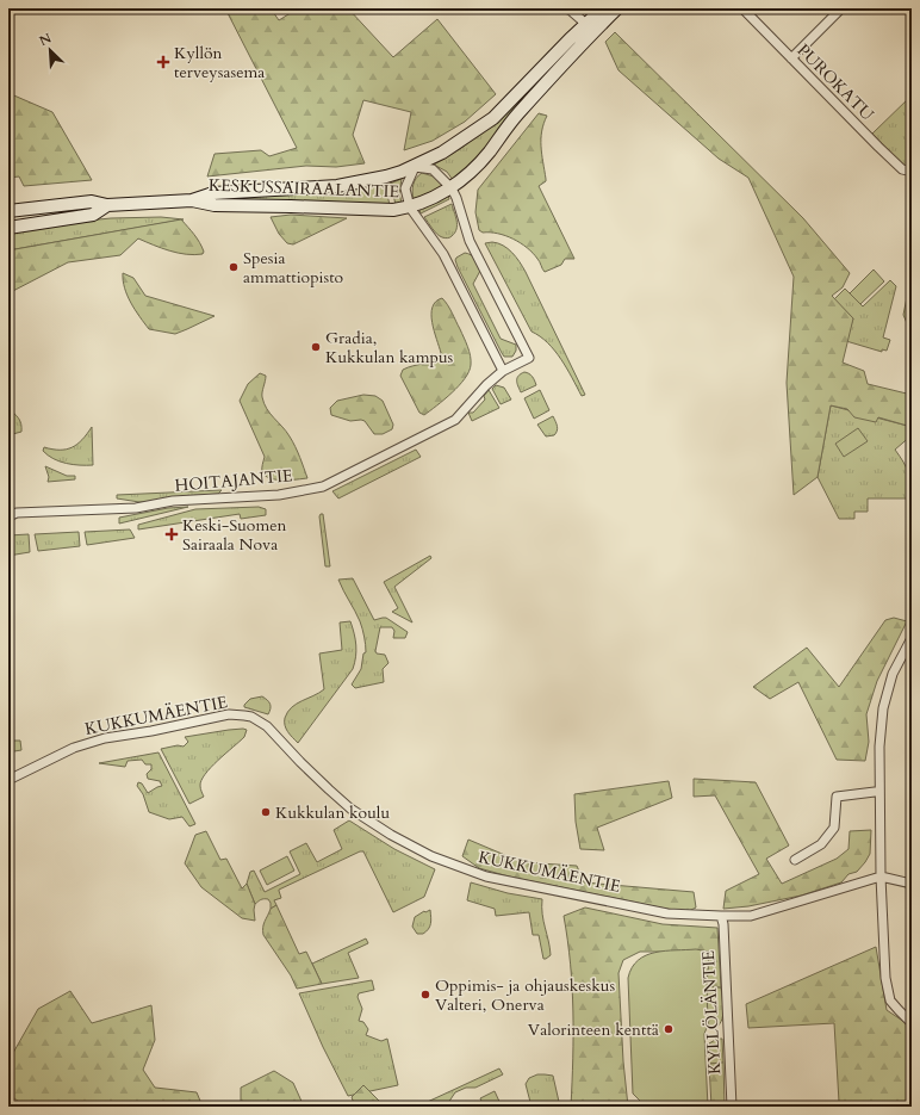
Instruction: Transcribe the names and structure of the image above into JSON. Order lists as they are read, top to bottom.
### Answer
{
  "streets": {
    "main road": ["KESKUSSAIRAALANTIE"],
    "street": [
      "PUROKATU",
      "HOITAJANTIE",
      "KUKKUMÄENTIE",
      "KYLLÖLÄNTIE"
    ]
  },
  "crossings": [
    ["KESKUSSAIRAALANTIE", "HOITAJANTIE"],
    ["KUKKUMÄENTIE", "KYLLÖLÄNTIE"]
  ],
  "places": {
    "health": ["Kyllön terveysasema", "Keski-Suomen Sairaala Nova"],
    "other": [
      "Spesia ammattiopisto",
      "Gradia, Kukkulan kampus",
      "Kukkulan koulu",
      "Oppimis- ja ohjauskeskus Valteri, Onerva",
      "Valorinteen kenttä"
    ]
  },
  "north": "top left"
}
